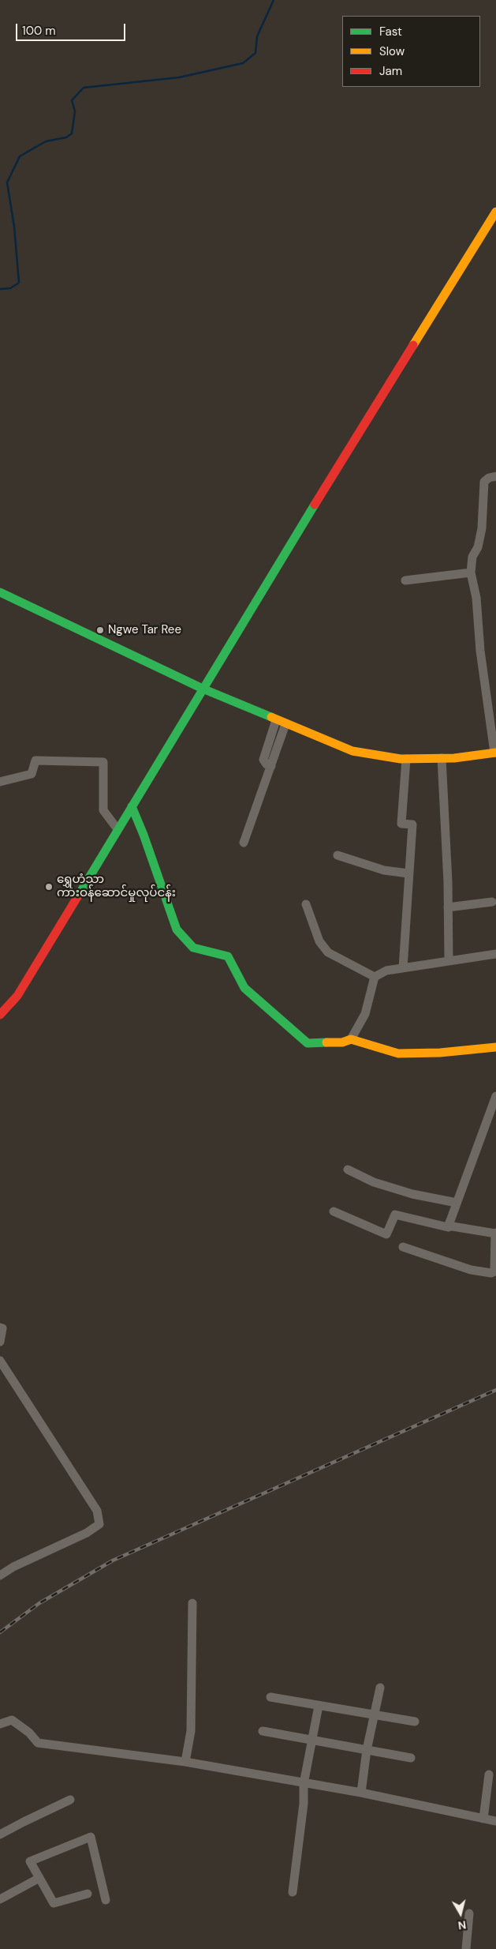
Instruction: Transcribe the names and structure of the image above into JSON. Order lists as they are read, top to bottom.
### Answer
{
  "places": ["Ngwe Tar Ree", "ရွှေဟံသာ ကားဝန်ဆောင်မှုလုပ်ငန်း"],
  "legend": ["Fast", "Slow", "Jam"],
  "scale_bar": "100 m",
  "north": "bottom"
}
